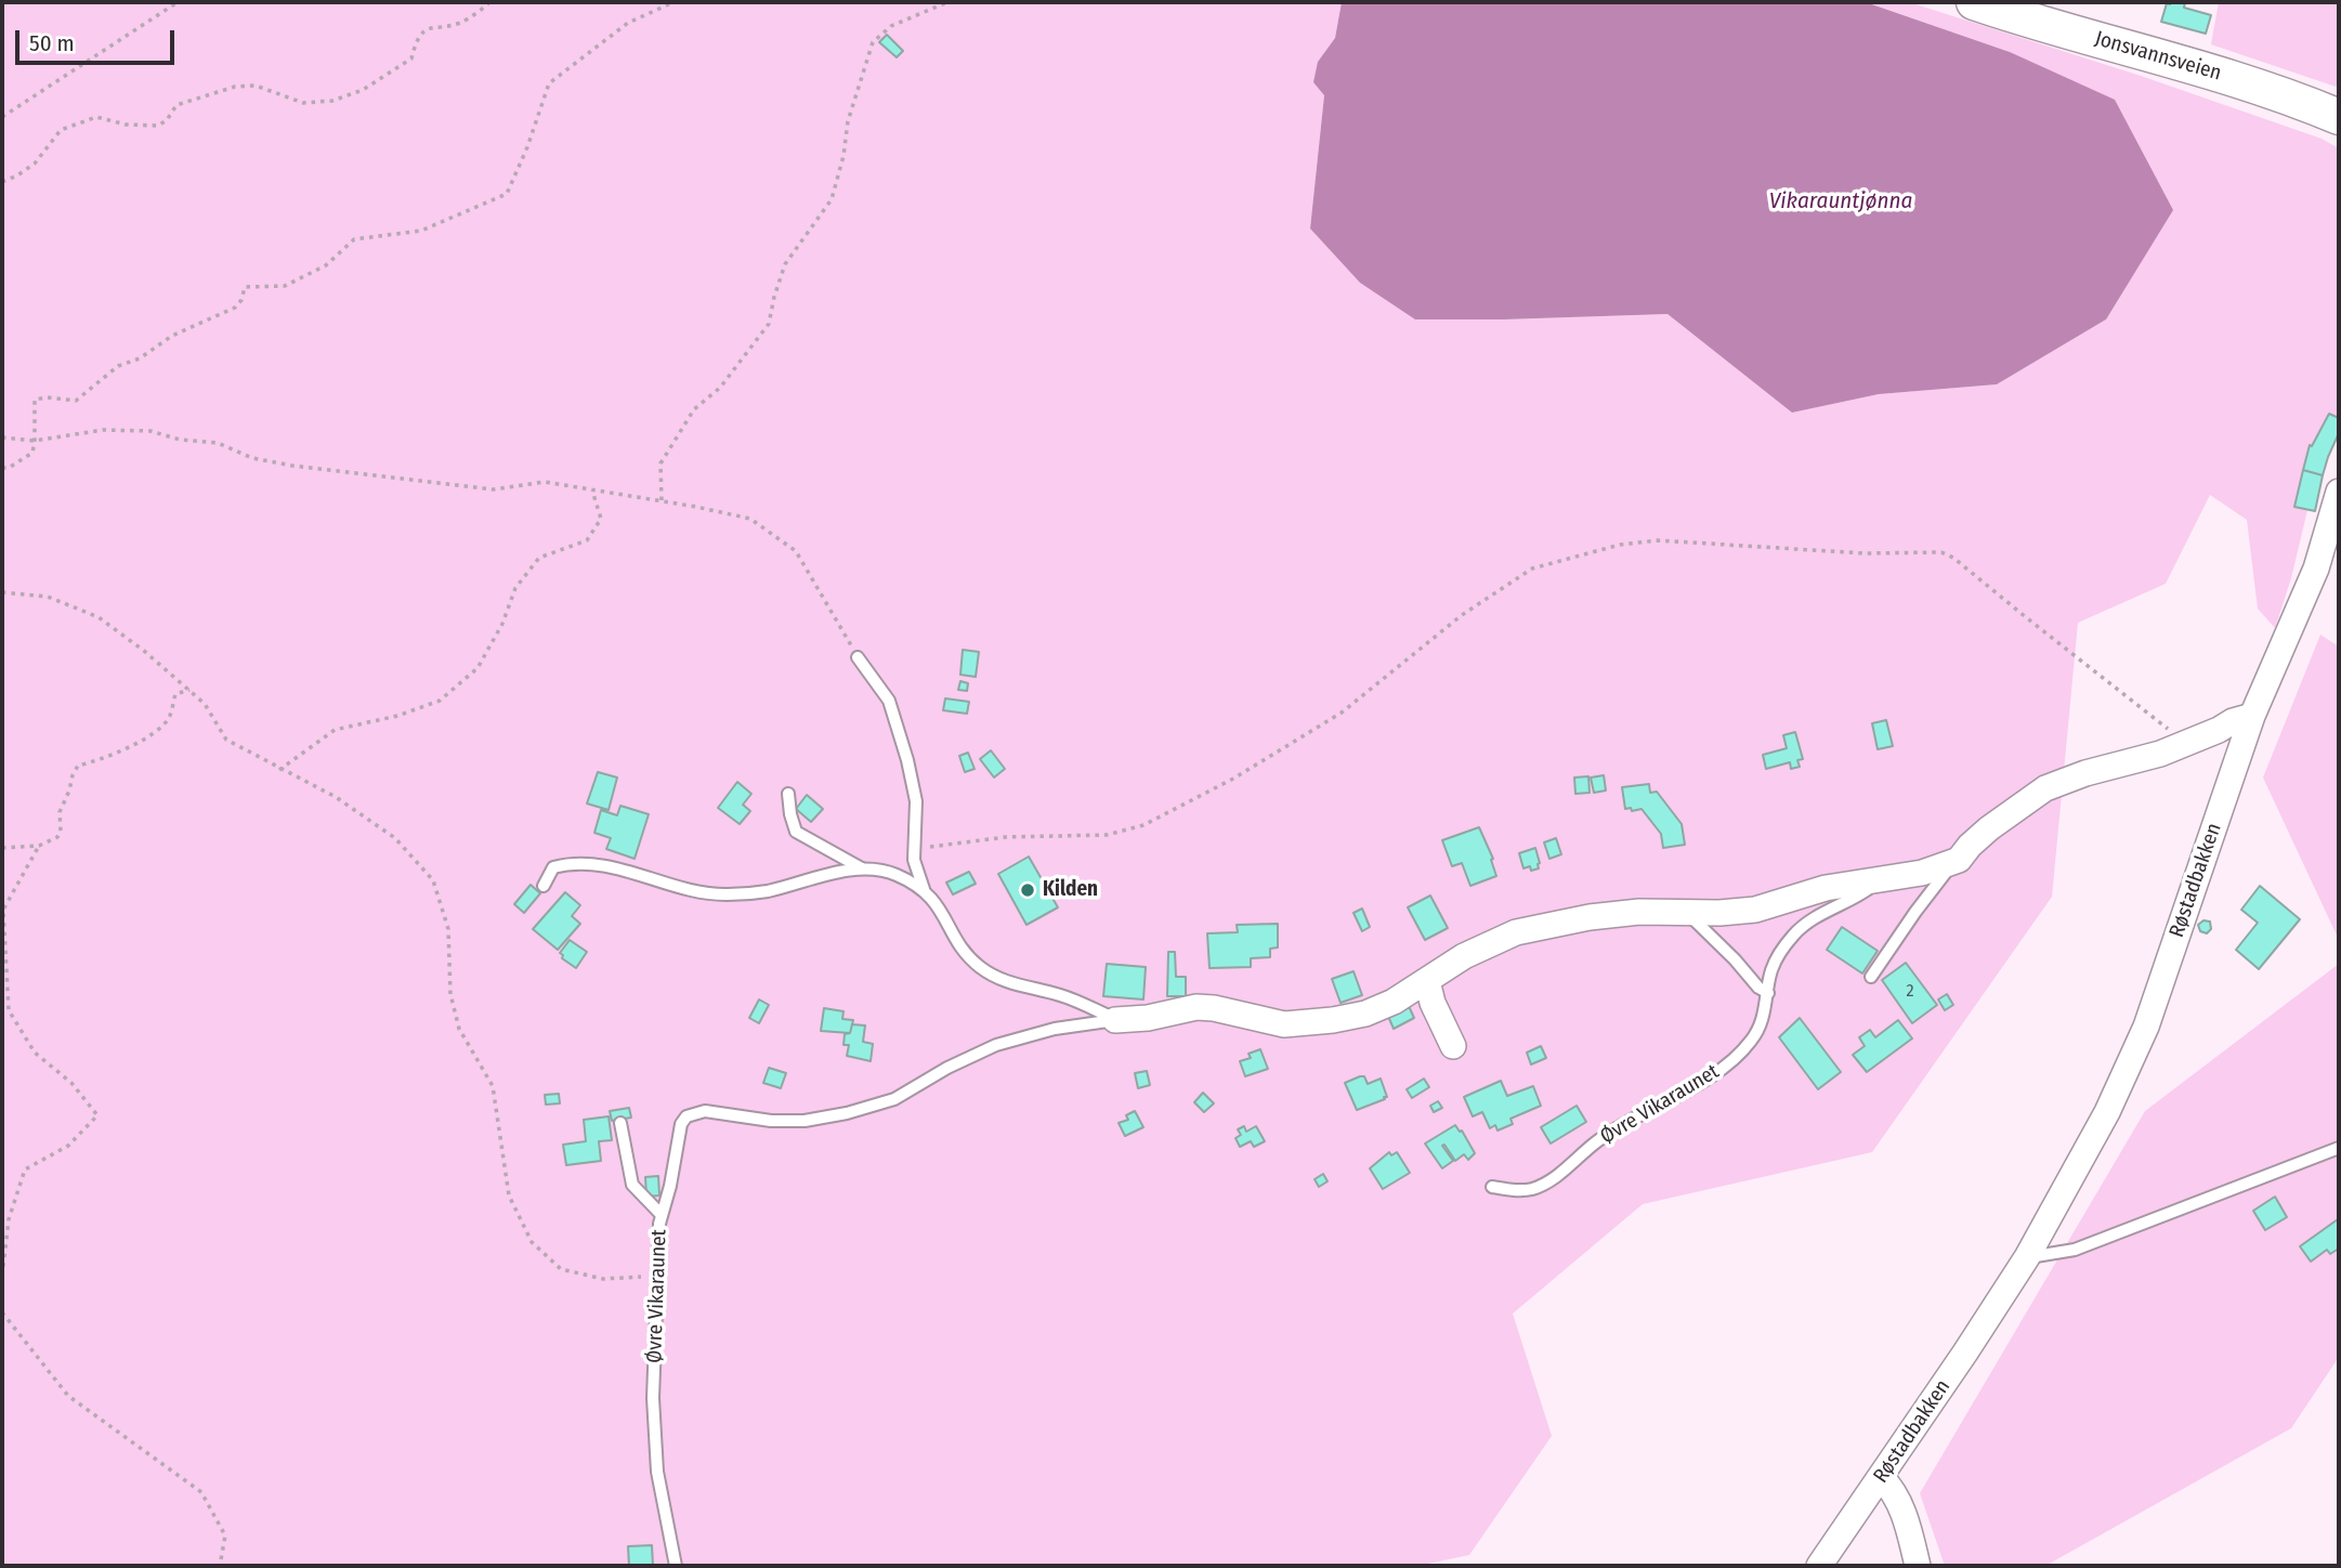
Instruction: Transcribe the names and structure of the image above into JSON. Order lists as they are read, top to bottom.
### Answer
{
  "streets": {
    "main road": ["Jonsvannsveien"],
    "street": ["Røstadbakken", "Øvre Vikaraunet"]
  },
  "crossings": [
    ["Røstadbakken", "Øvre Vikaraunet"]
  ],
  "water": ["Vikarauntjønna"],
  "places": ["Kilden"],
  "house_numbers": ["2"],
  "scale_bar": "50 m"
}
